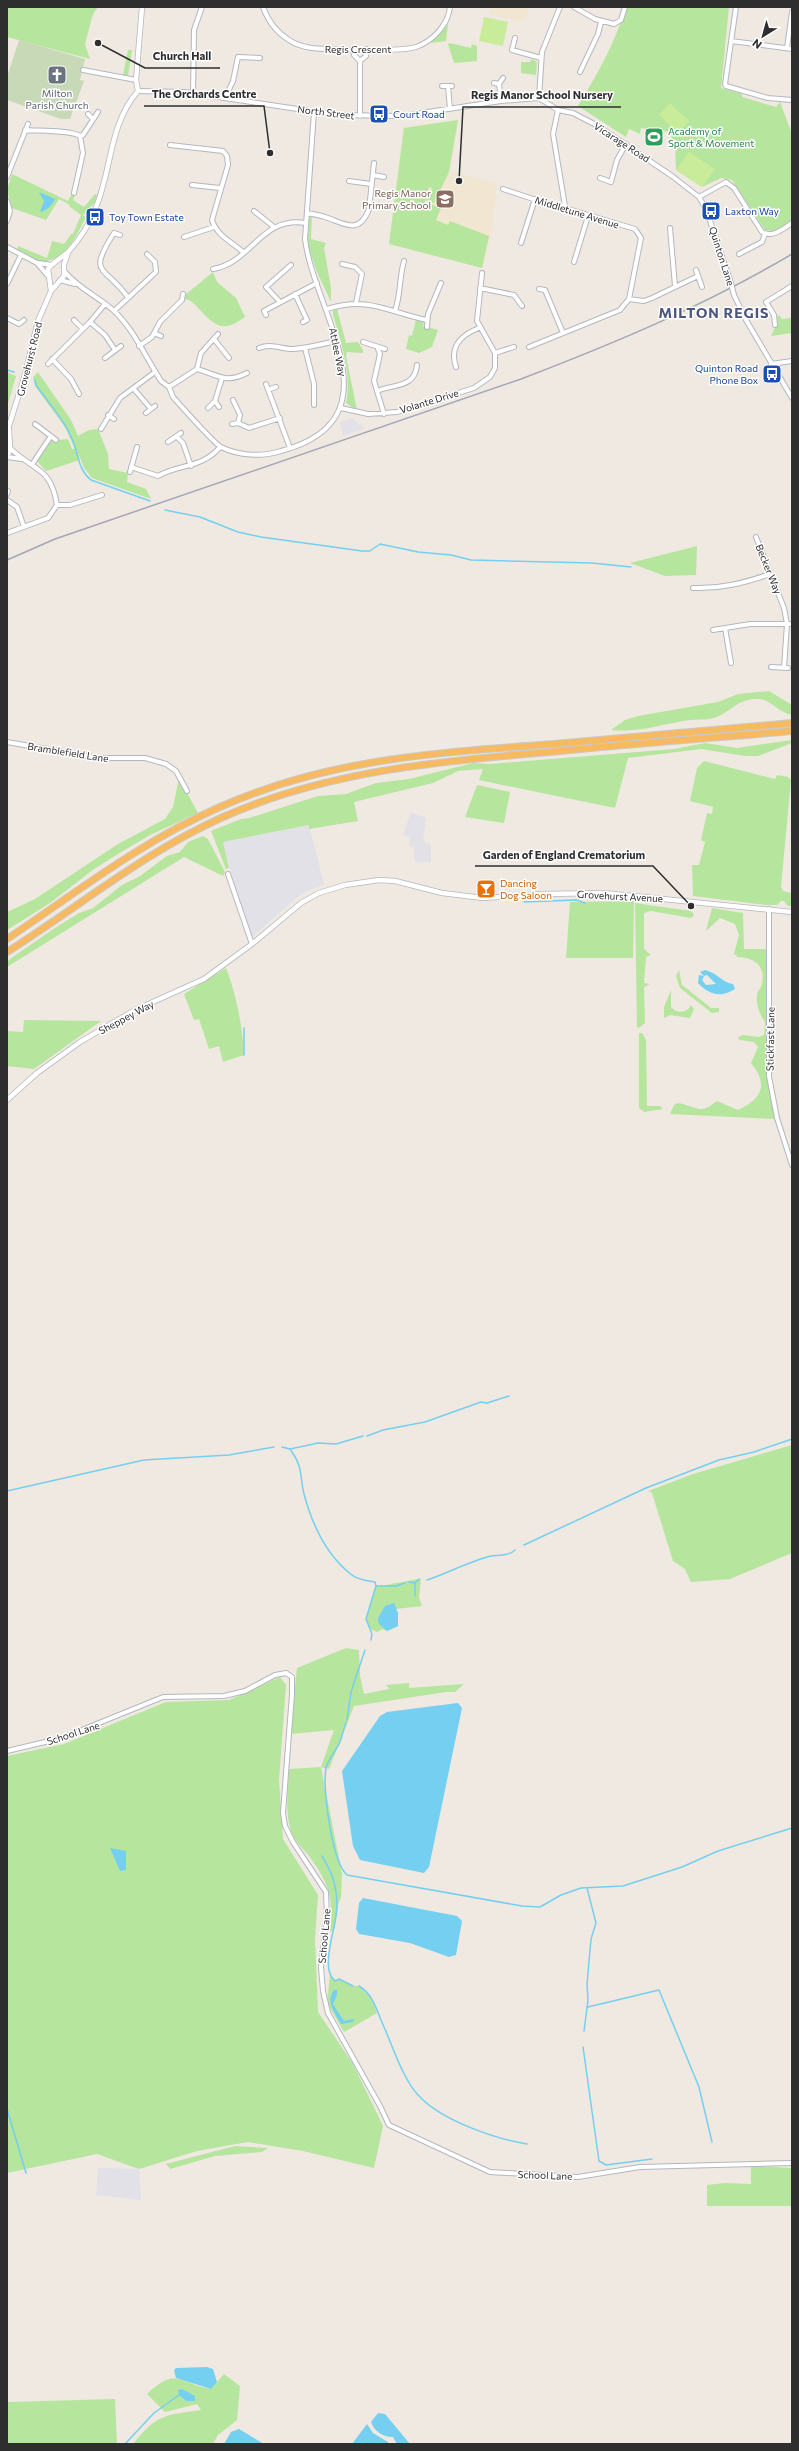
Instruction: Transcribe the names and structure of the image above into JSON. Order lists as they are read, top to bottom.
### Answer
{
  "streets": {
    "street": [
      "Regis Crescent",
      "North Street",
      "Vicarage Road",
      "Middletune Avenue",
      "Quinton Lane",
      "Attlee Way",
      "Grovehurst Road",
      "Volante Drive",
      "Becker Way",
      "Bramblefield Lane",
      "Grovehurst Avenue",
      "Sheppey Way",
      "Stickfast Lane",
      "School Lane"
    ]
  },
  "crossings": [
    ["North Street", "Vicarage Road"],
    ["North Street", "Attlee Way"],
    ["Vicarage Road", "Quinton Lane"],
    ["Attlee Way", "Volante Drive"],
    ["Grovehurst Avenue", "Sheppey Way"],
    ["Grovehurst Avenue", "Stickfast Lane"]
  ],
  "districts": ["MILTON REGIS"],
  "places": {
    "other": [
      "Church Hall",
      "The Orchards Centre",
      "Regis Manor School Nursery",
      "Garden of England Crematorium"
    ],
    "church": ["Milton Parish Church"],
    "bus stop": [
      "Court Road",
      "Laxton Way",
      "Toy Town Estate",
      "Quinton Road Phone Box"
    ],
    "sports": ["Academy of Sport & Movement"],
    "school or university": ["Regis Manor Primary School"],
    "bar": ["Dancing Dog Saloon"]
  },
  "north": "bottom left"
}
